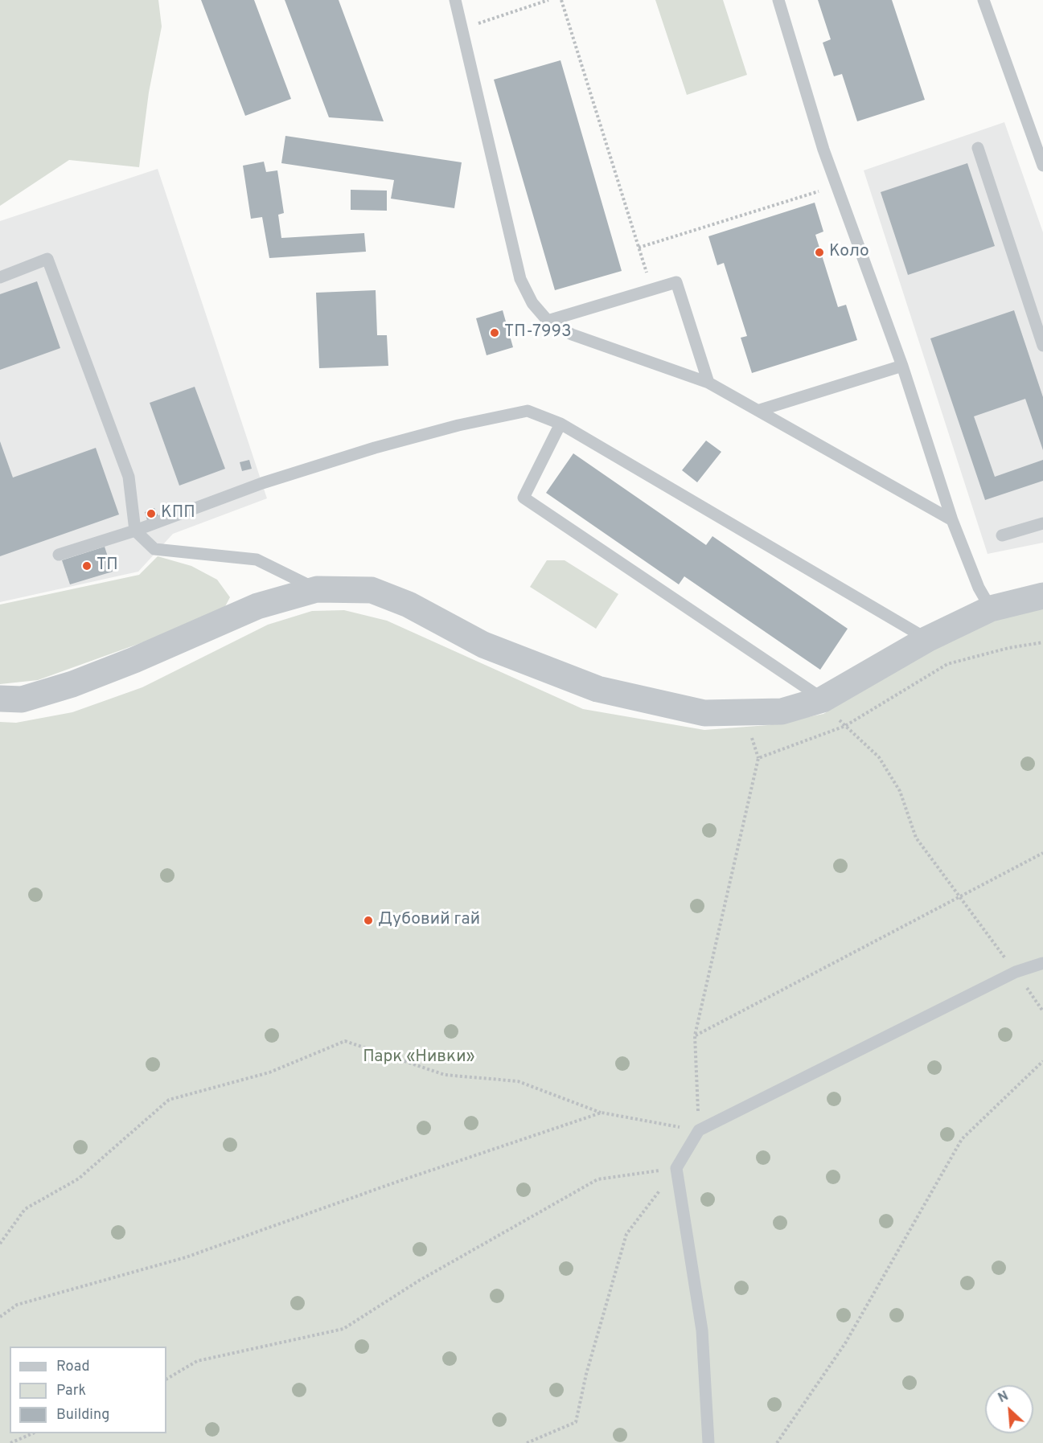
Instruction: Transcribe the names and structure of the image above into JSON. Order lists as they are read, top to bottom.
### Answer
{
  "parks": ["Парк «Нивки»"],
  "places": [
    "Коло",
    "ТП-7993",
    "КПП",
    "ТП",
    "Дубовий гай"
  ],
  "legend": ["Road", "Park", "Building"],
  "north": "top left"
}
